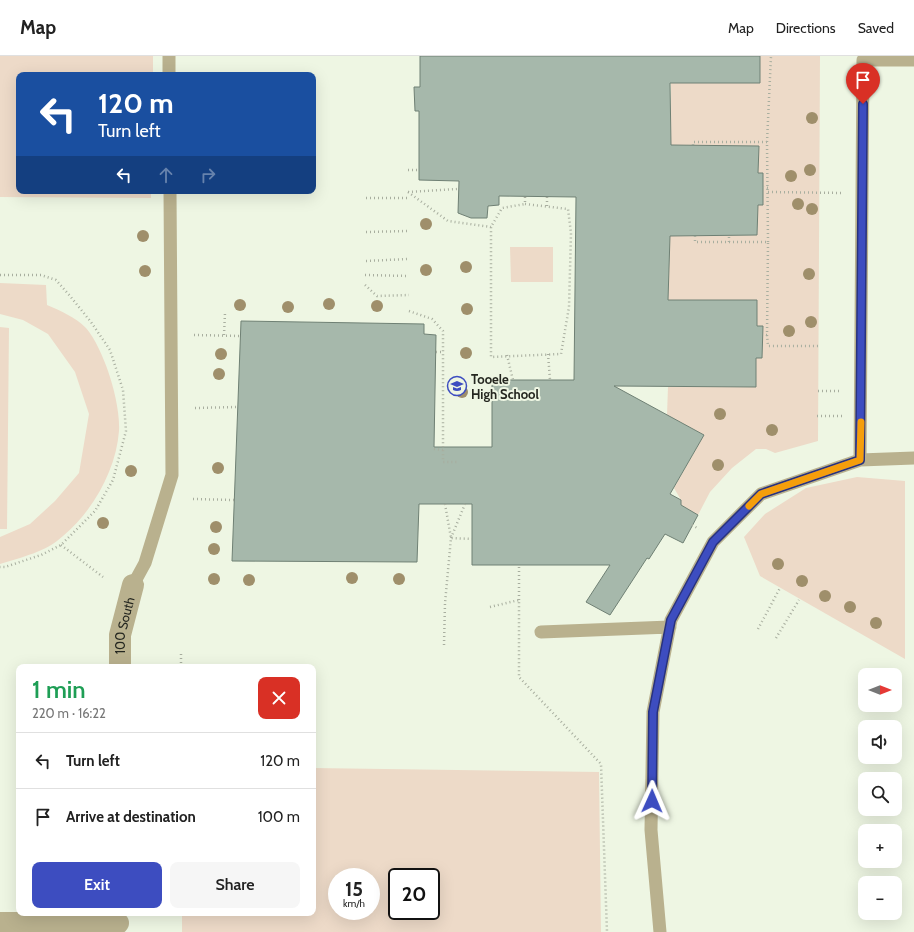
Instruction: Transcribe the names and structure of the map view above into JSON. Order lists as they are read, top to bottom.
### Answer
{
  "streets": {
    "street": ["100 South"]
  },
  "places": {
    "school or university": ["Tooele High School"]
  },
  "north": "right",
  "page": {
    "header": "Map",
    "nav": ["Map", "Directions", "Saved"],
    "turn": ["120 m", "Turn left"],
    "heading": ["1 min", "220 m · 16:22"],
    "map_buttons": ["+", "−"],
    "list": [
      {
        "name": "Turn left",
        "value": "120 m"
      },
      {
        "name": "Arrive at destination",
        "value": "100 m"
      }
    ],
    "buttons": ["Exit", "Share"],
    "speed": "15 km/h",
    "limit": "20"
  }
}
